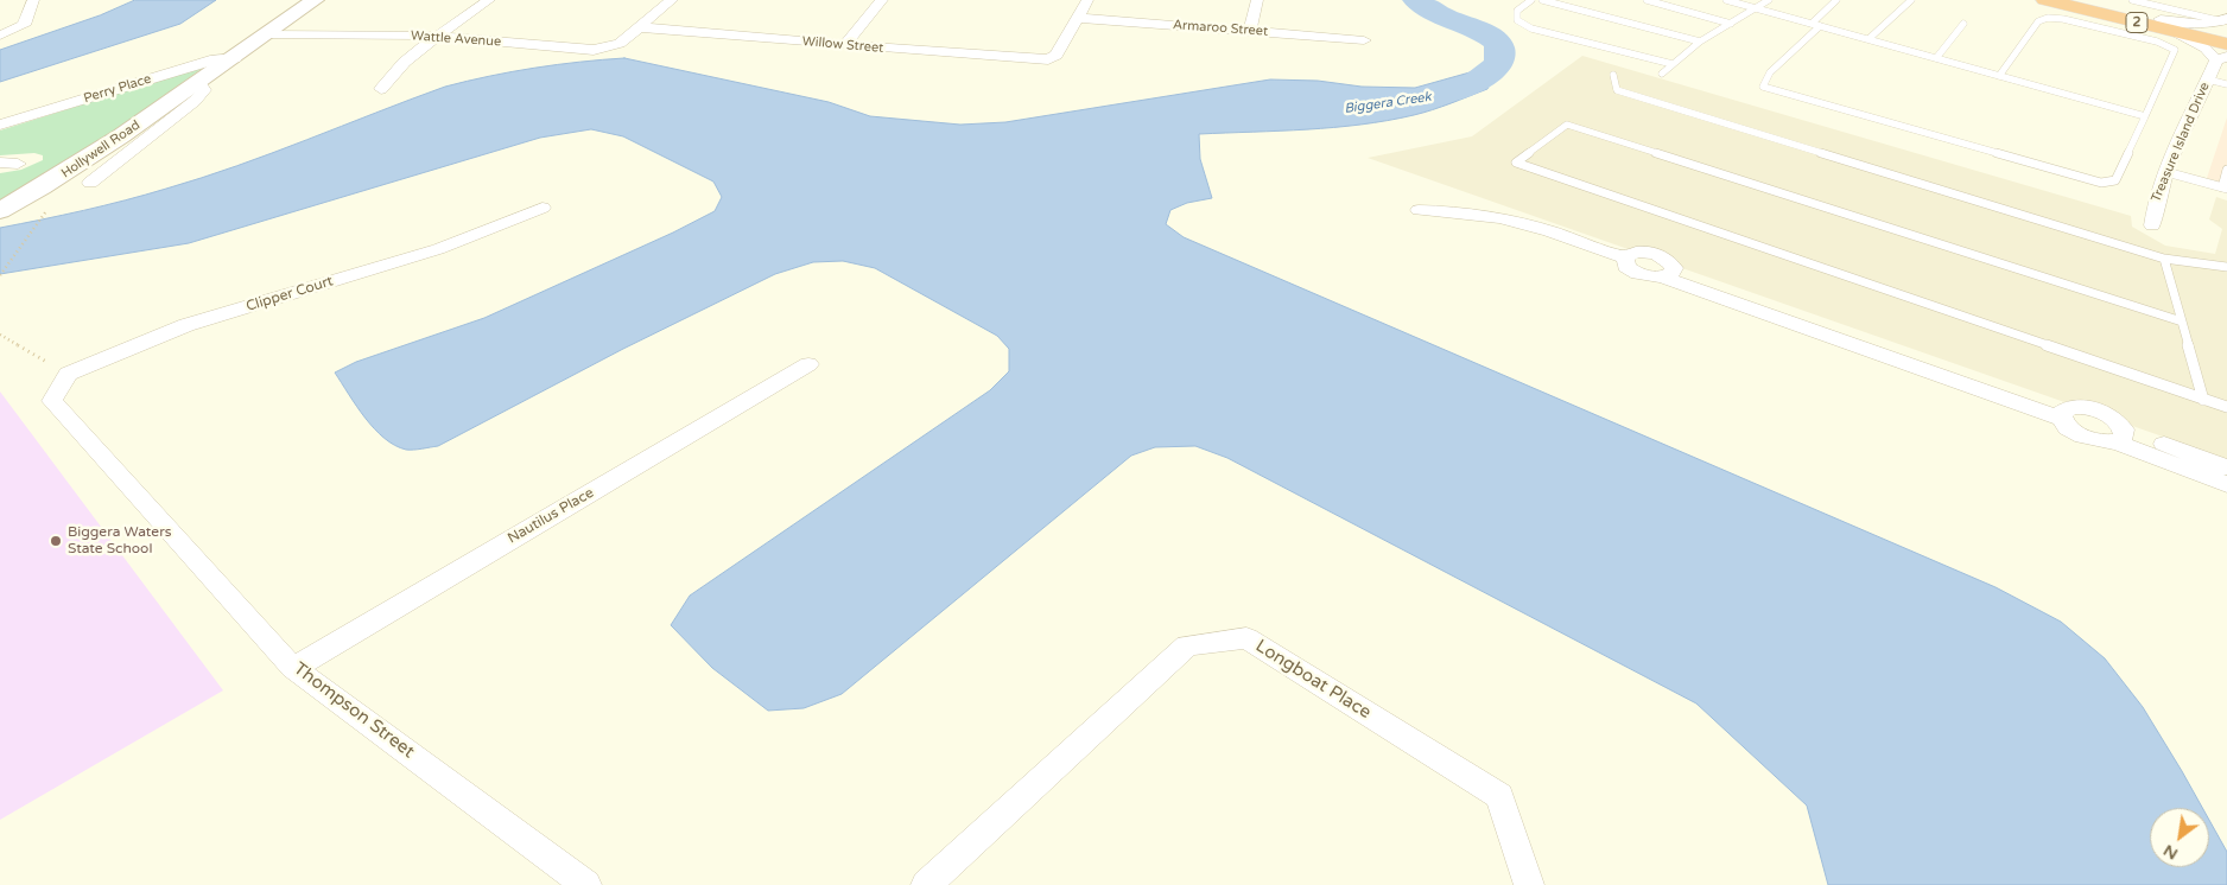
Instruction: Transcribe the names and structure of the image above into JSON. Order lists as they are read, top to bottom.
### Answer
{
  "streets": {
    "highway": ["2"],
    "main road": ["Hollywell Road"],
    "street": [
      "Armaroo Street",
      "Wattle Avenue",
      "Willow Street",
      "Perry Place",
      "Treasure Island Drive",
      "Clipper Court",
      "Nautilus Place",
      "Longboat Place",
      "Thompson Street"
    ]
  },
  "crossings": [
    ["2", "Treasure Island Drive"],
    ["Wattle Avenue", "Willow Street"],
    ["Wattle Avenue", "Hollywell Road"],
    ["Perry Place", "Hollywell Road"],
    ["Clipper Court", "Thompson Street"],
    ["Nautilus Place", "Thompson Street"]
  ],
  "water": ["Biggera Creek"],
  "places": ["Biggera Waters State School"],
  "north": "bottom left"
}
